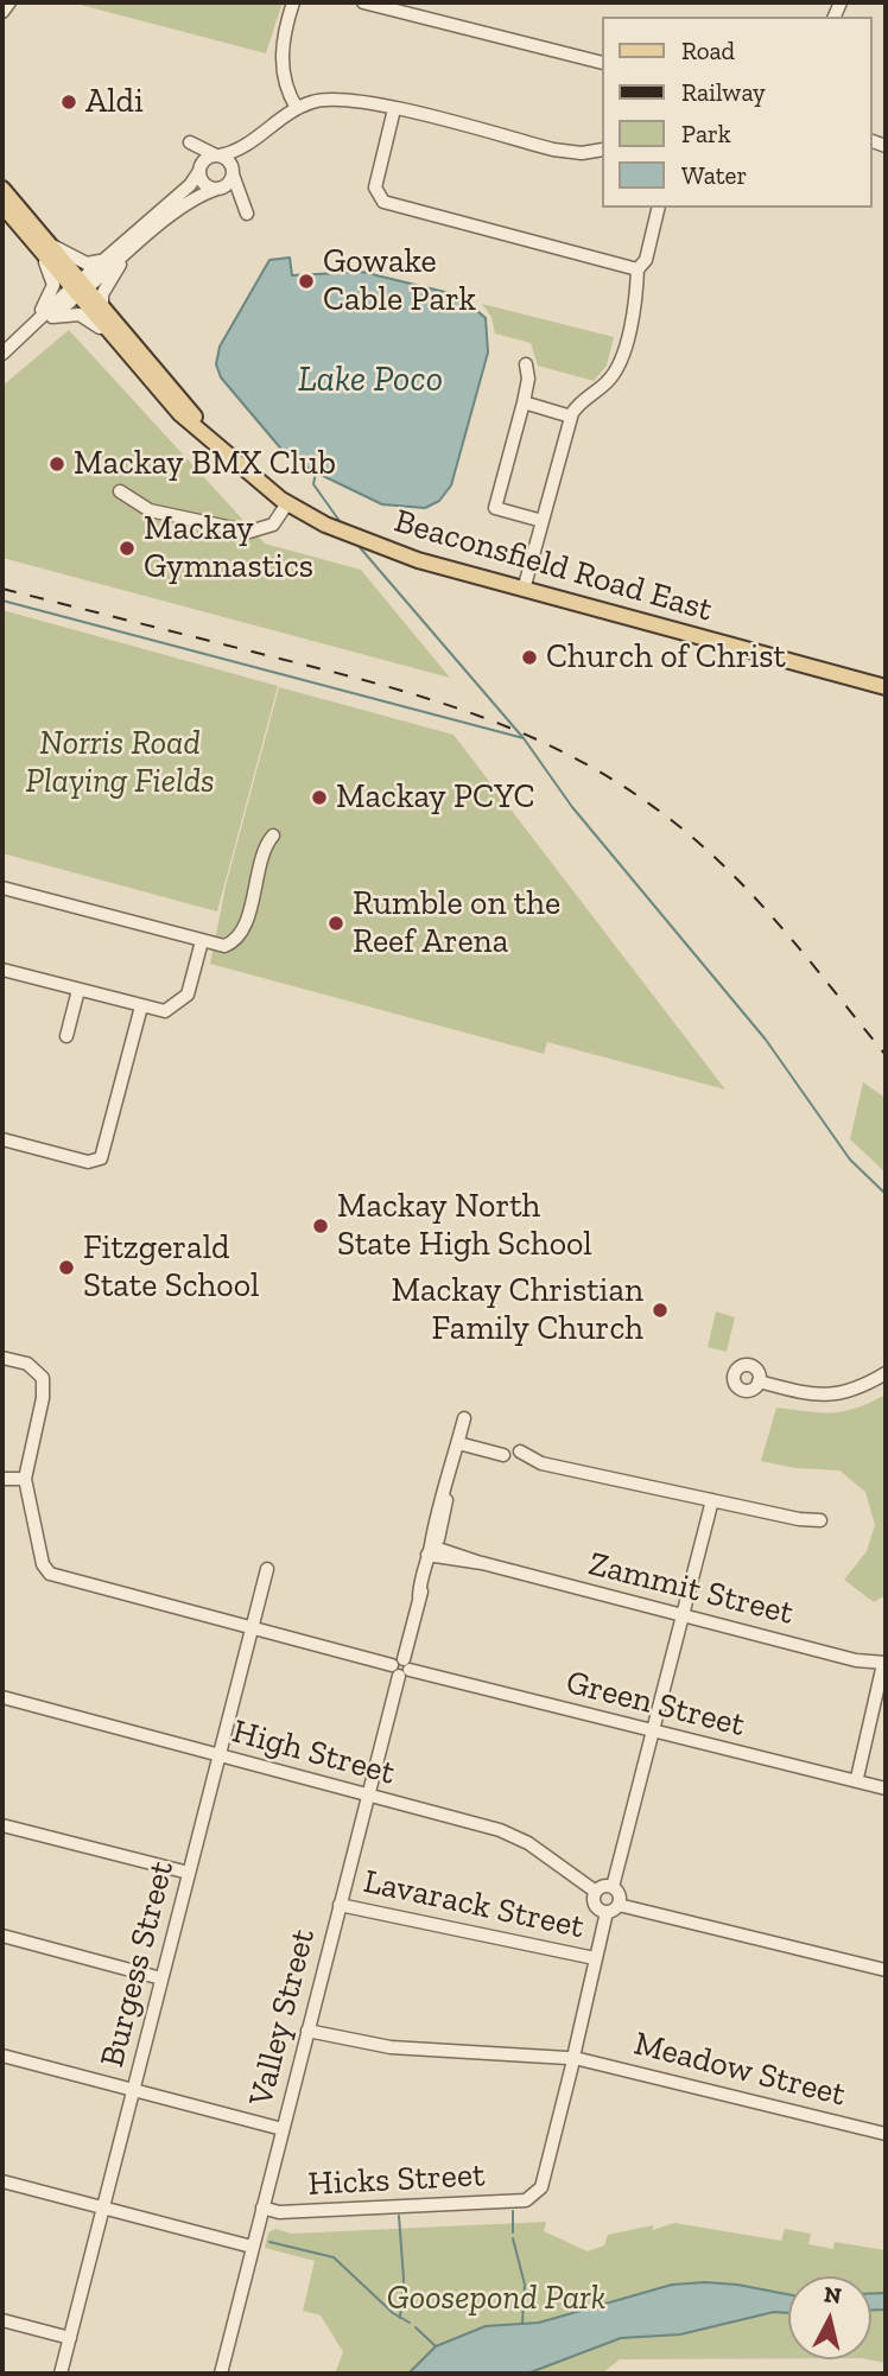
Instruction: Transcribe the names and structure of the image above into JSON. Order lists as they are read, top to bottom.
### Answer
{
  "streets": {
    "main road": ["Beaconsfield Road East"],
    "street": [
      "Zammit Street",
      "Green Street",
      "High Street",
      "Lavarack Street",
      "Burgess Street",
      "Valley Street",
      "Meadow Street",
      "Hicks Street"
    ]
  },
  "crossings": [
    ["Zammit Street", "Valley Street"],
    ["Green Street", "Burgess Street"],
    ["Green Street", "Valley Street"],
    ["High Street", "Burgess Street"],
    ["High Street", "Valley Street"],
    ["Lavarack Street", "Valley Street"],
    ["Valley Street", "Meadow Street"],
    ["Valley Street", "Hicks Street"],
    ["Meadow Street", "Hicks Street"]
  ],
  "water": ["Lake Poco"],
  "parks": ["Norris Road Playing Fields", "Goosepond Park"],
  "places": [
    "Aldi",
    "Gowake Cable Park",
    "Mackay BMX Club",
    "Mackay Gymnastics",
    "Church of Christ",
    "Mackay PCYC",
    "Rumble on the Reef Arena",
    "Mackay North State High School",
    "Fitzgerald State School",
    "Mackay Christian Family Church"
  ],
  "legend": [
    "Road",
    "Railway",
    "Park",
    "Water"
  ],
  "north": "top"
}
